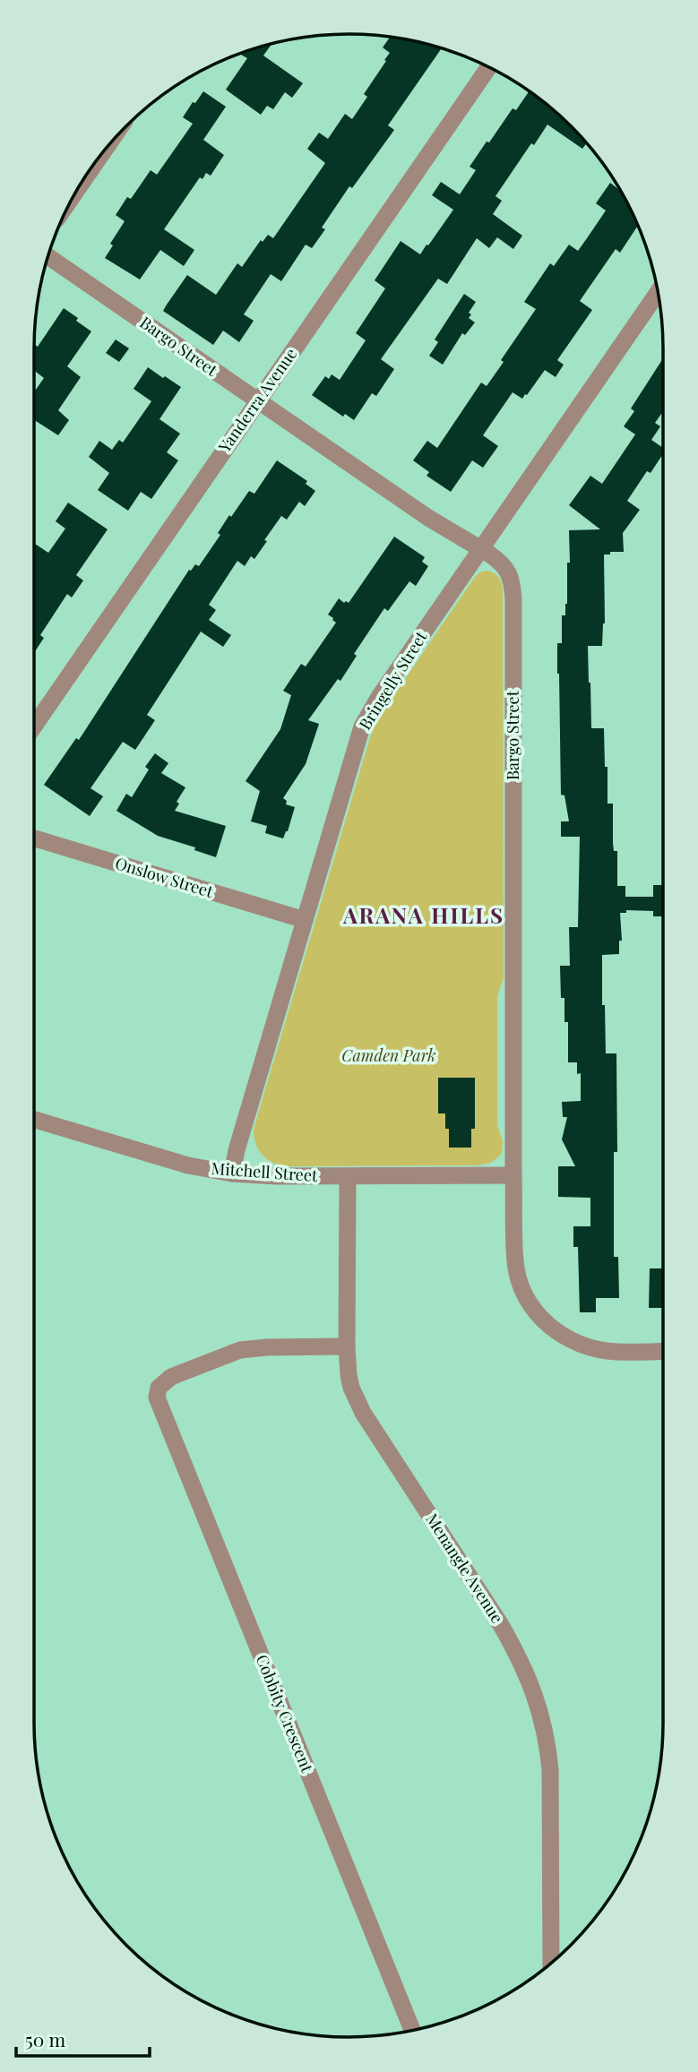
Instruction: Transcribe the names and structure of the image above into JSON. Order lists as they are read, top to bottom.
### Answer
{
  "streets": {
    "street": [
      "Bargo Street",
      "Yanderra Avenue",
      "Bringelly Street",
      "Onslow Street",
      "Mitchell Street",
      "Menangle Avenue",
      "Cobbity Crescent"
    ]
  },
  "crossings": [
    ["Bargo Street", "Yanderra Avenue"],
    ["Bargo Street", "Bringelly Street"],
    ["Bargo Street", "Mitchell Street"],
    ["Bringelly Street", "Onslow Street"],
    ["Bringelly Street", "Mitchell Street"],
    ["Mitchell Street", "Menangle Avenue"],
    ["Menangle Avenue", "Cobbity Crescent"]
  ],
  "districts": ["ARANA HILLS"],
  "parks": ["Camden Park"],
  "scale_bar": "50 m"
}
